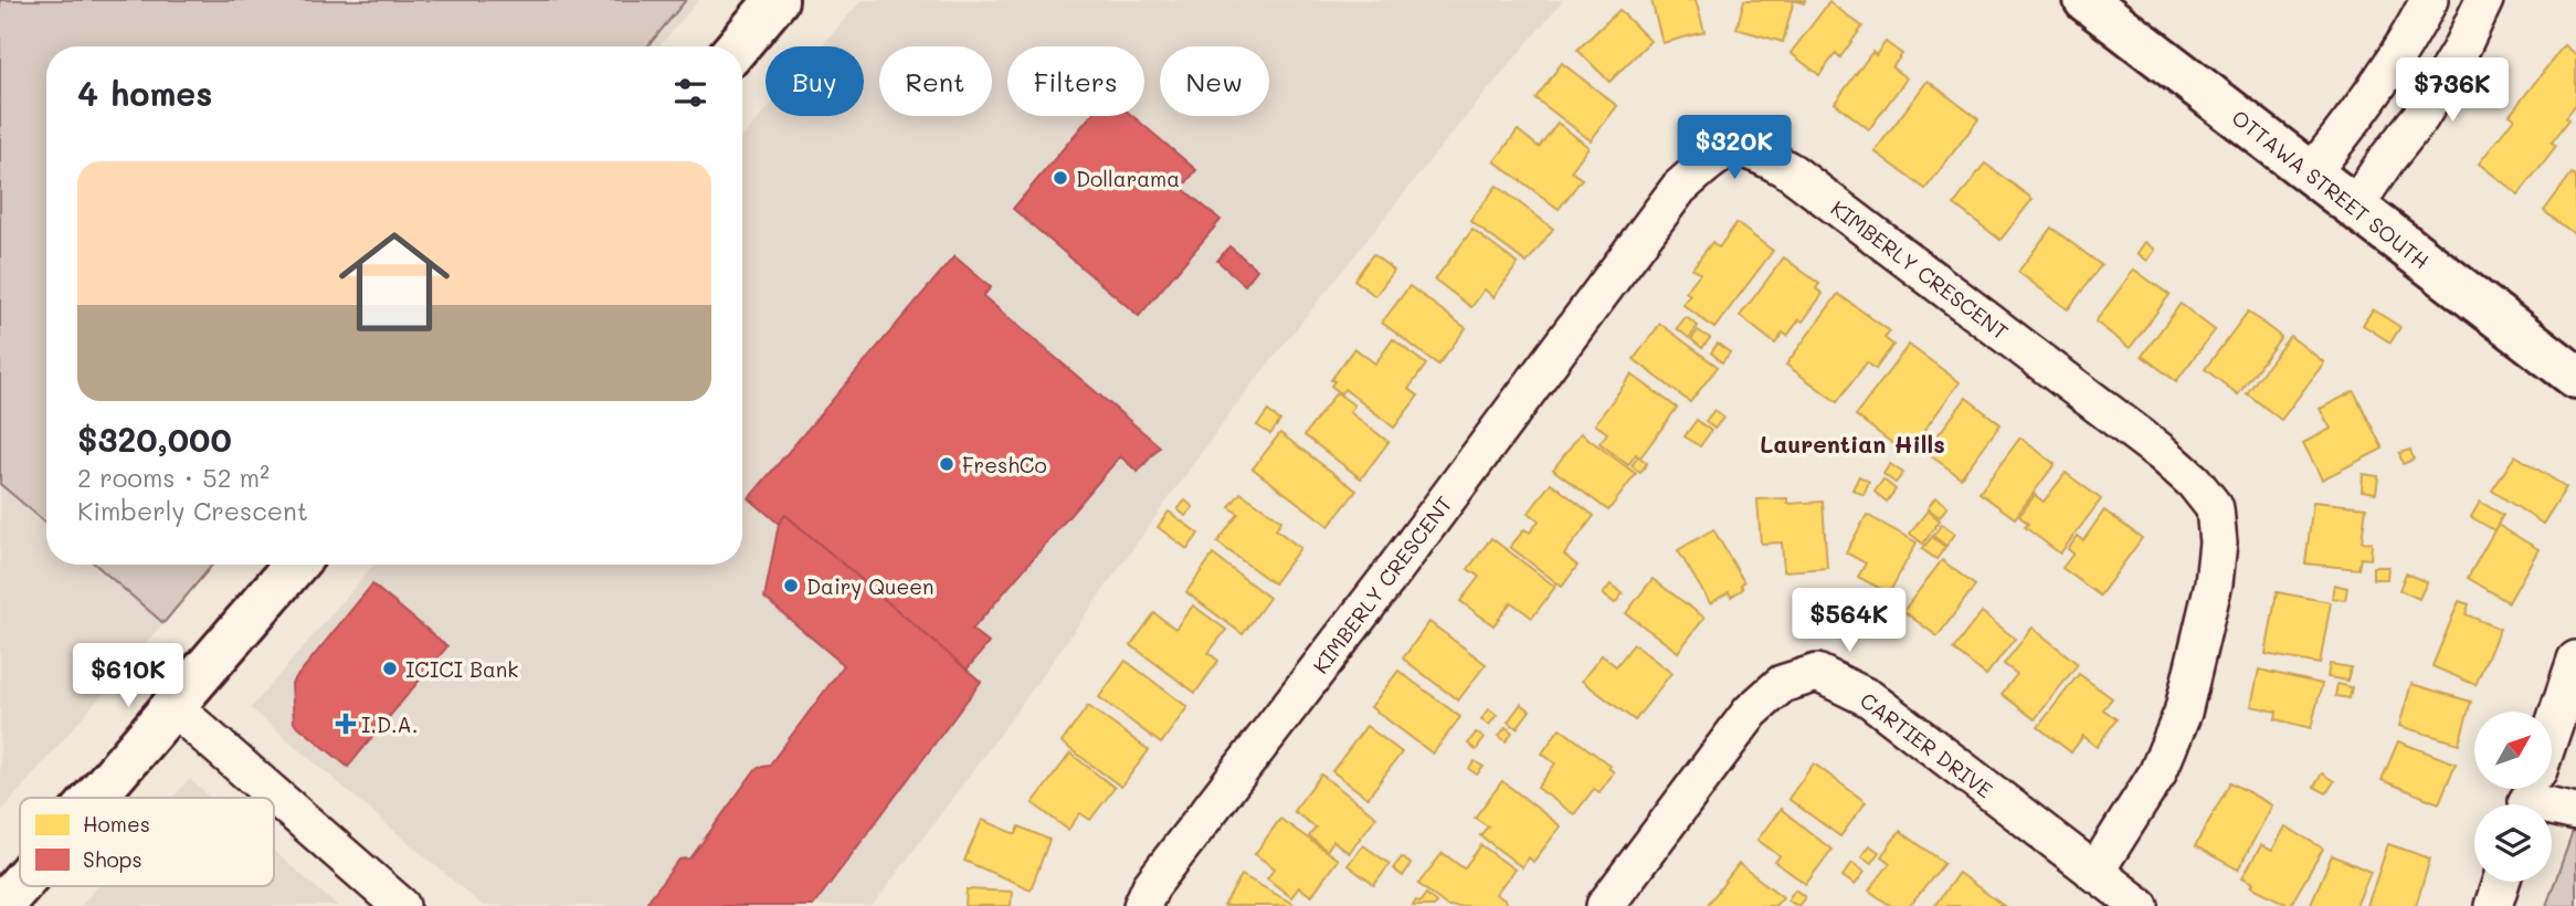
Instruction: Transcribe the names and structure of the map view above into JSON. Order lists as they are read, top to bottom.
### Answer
{
  "streets": {
    "main road": ["OTTAWA STREET SOUTH"],
    "street": ["KIMBERLY CRESCENT", "CARTIER DRIVE"]
  },
  "crossings": [
    ["KIMBERLY CRESCENT", "CARTIER DRIVE"]
  ],
  "districts": ["Laurentian Hills"],
  "places": {
    "other": [
      "Dollarama",
      "FreshCo",
      "Dairy Queen",
      "ICICI Bank"
    ],
    "health": ["I.D.A."]
  },
  "legend": ["Homes", "Shops"],
  "north": "top right",
  "page": {
    "chip": [
      "Buy",
      "Rent",
      "Filters",
      "New"
    ],
    "heading": "4 homes",
    "price": [
      "$736K",
      "$320K",
      "$564K",
      "$610K"
    ],
    "list": [
      {
        "name": "$320,000",
        "note": "2 rooms · 52 m² · Kimberly Crescent"
      }
    ]
  }
}
